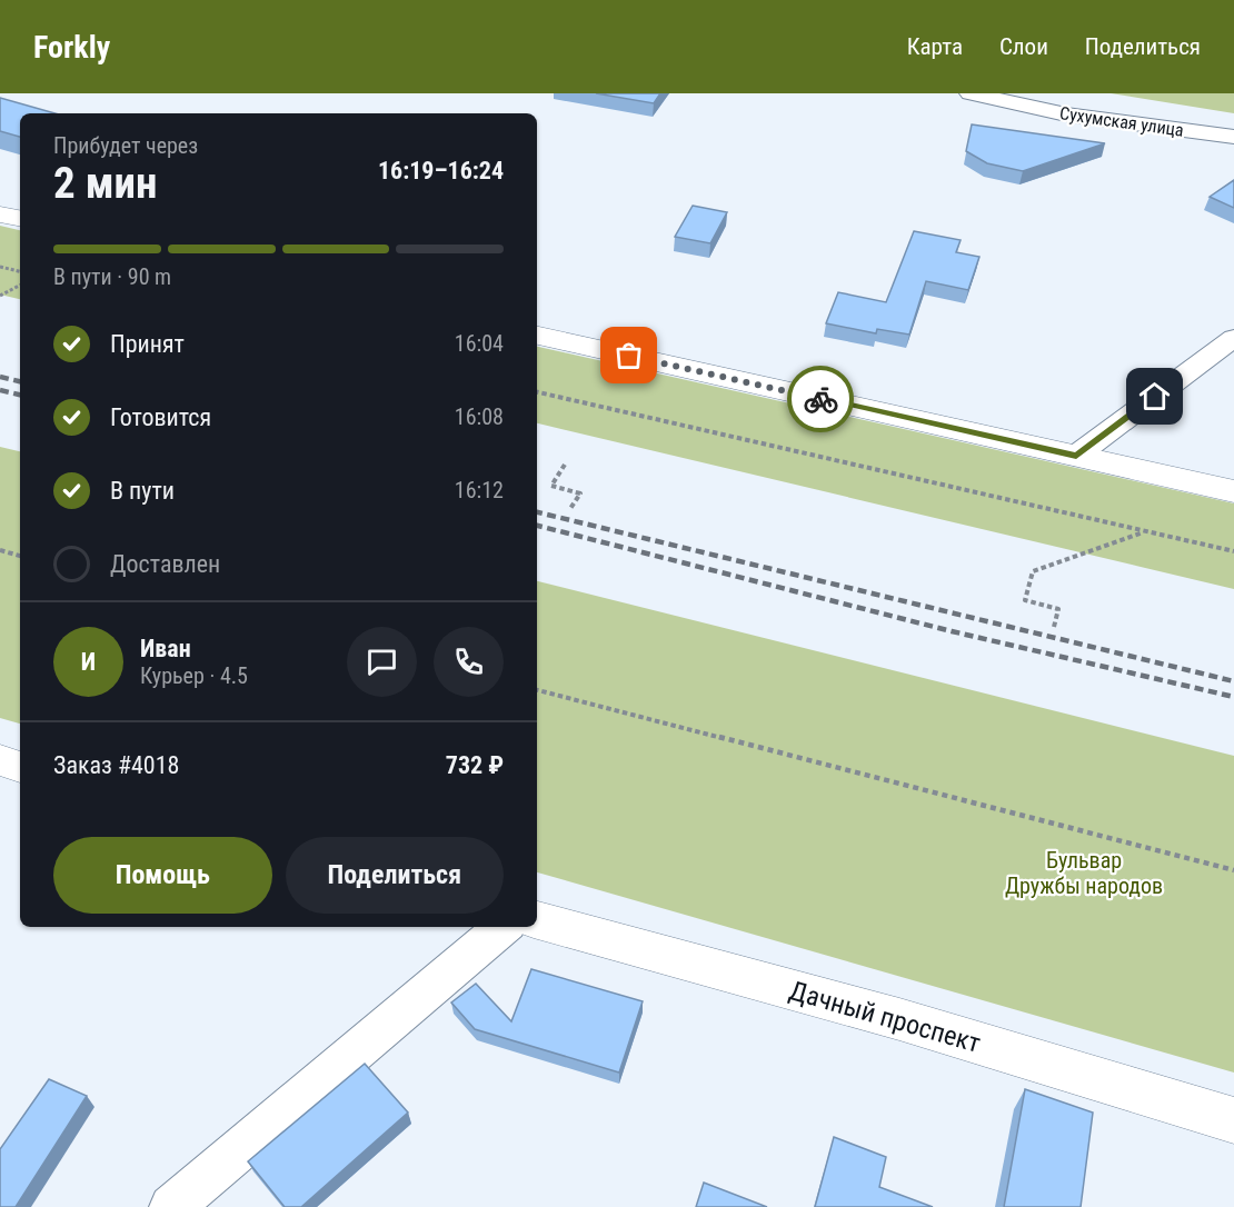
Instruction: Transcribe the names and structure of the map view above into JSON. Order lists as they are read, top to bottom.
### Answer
{
  "streets": {
    "street": ["Сухумская улица", "Дачный проспект"]
  },
  "parks": ["Бульвар Дружбы народов"],
  "page": {
    "header": "Forkly",
    "nav": ["Карта", "Слои", "Поделиться"],
    "heading": ["2 мин", "Прибудет через", "16:19–16:24"],
    "panel": [
      "Иван",
      "Курьер · 4.5",
      "Заказ #4018",
      "732 ₽"
    ],
    "bar": "В пути · 90 m",
    "list": [
      ["Принят", "16:04"],
      ["Готовится", "16:08"],
      ["В пути", "16:12"],
      "Доставлен"
    ],
    "round": "И",
    "buttons": ["Помощь", "Поделиться"]
  }
}
